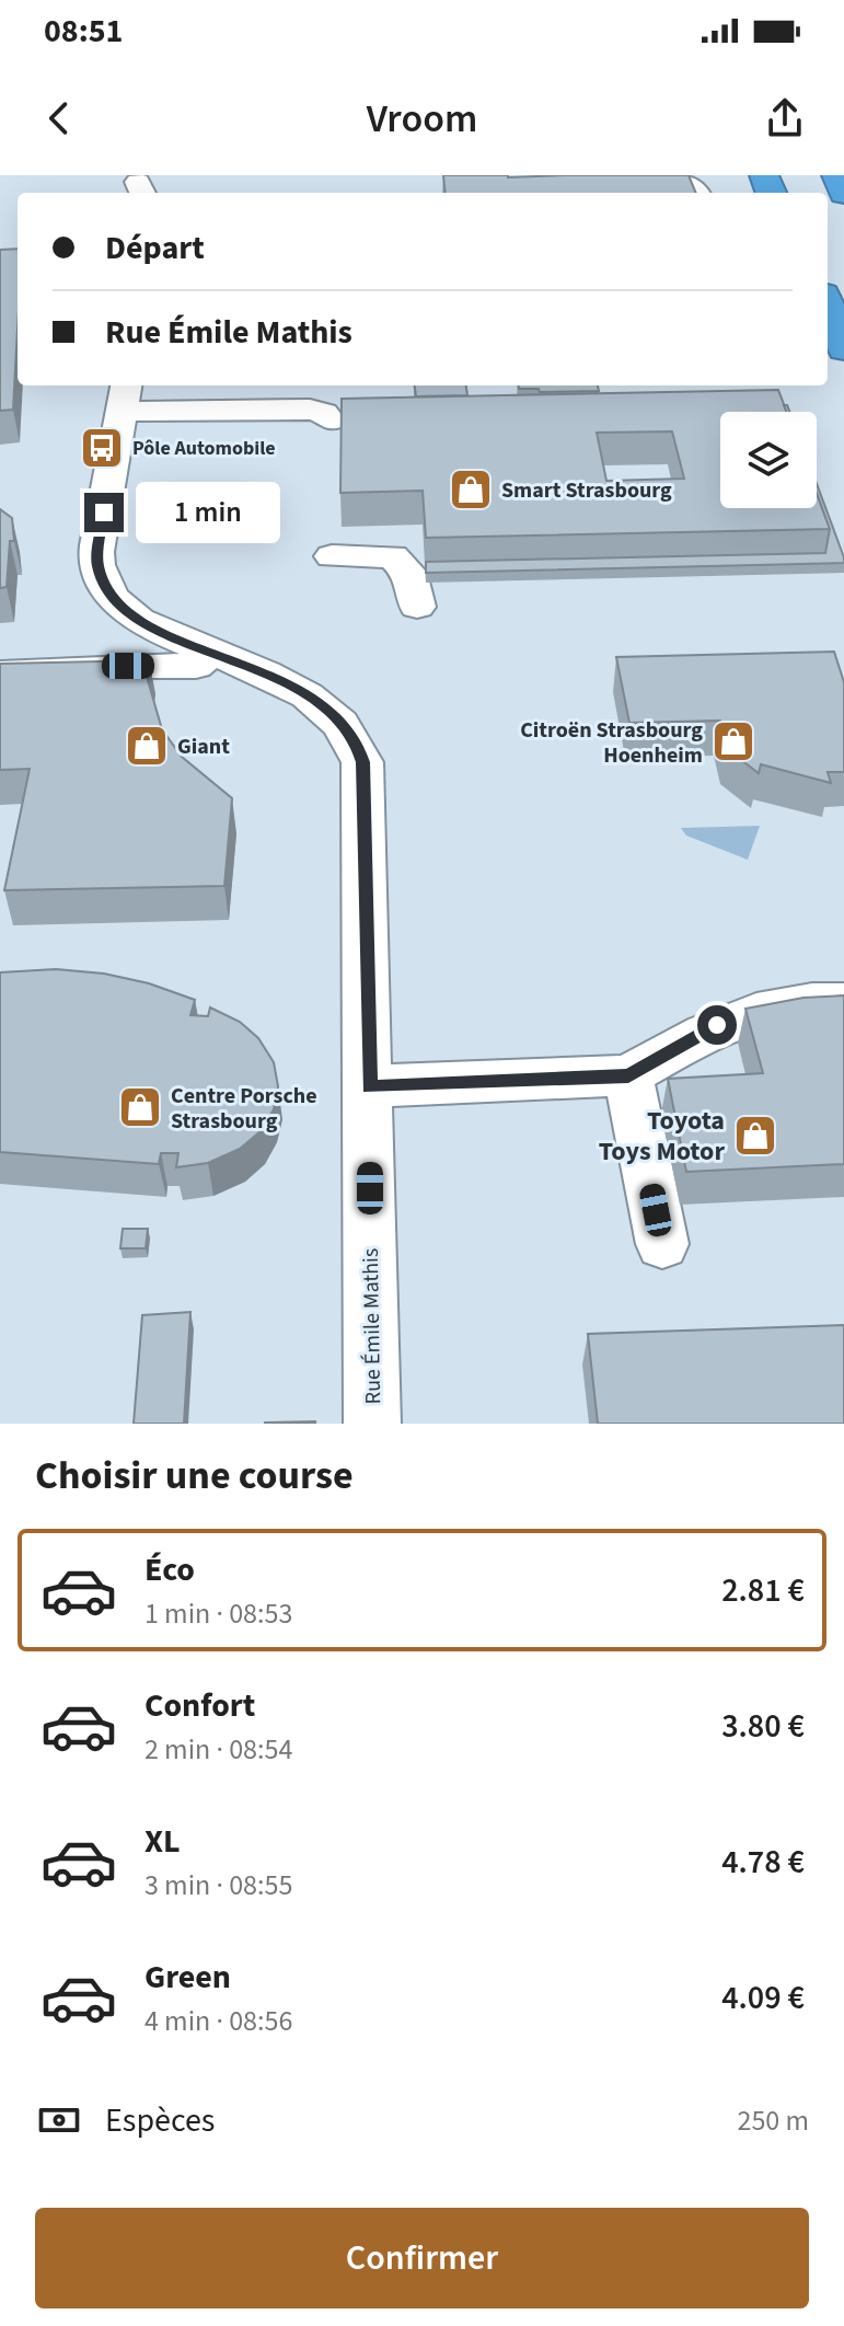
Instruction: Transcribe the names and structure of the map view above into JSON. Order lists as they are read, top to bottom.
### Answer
{
  "streets": {
    "street": ["Rue Émile Mathis"]
  },
  "places": {
    "bus stop": ["Pôle Automobile"],
    "shop": [
      "Smart Strasbourg",
      "Citroën Strasbourg Hoenheim",
      "Giant",
      "Centre Porsche Strasbourg",
      "Toyota Toys Motor"
    ]
  },
  "page": {
    "status": "08:51",
    "header": "Vroom",
    "banner": ["Départ", "Rue Émile Mathis"],
    "bubble": "1 min",
    "heading": "Choisir une course",
    "list": [
      {
        "name": "Éco",
        "note": "1 min · 08:53",
        "value": "2.81 €"
      },
      {
        "name": "Confort",
        "note": "2 min · 08:54",
        "value": "3.80 €"
      },
      {
        "name": "XL",
        "note": "3 min · 08:55",
        "value": "4.78 €"
      },
      {
        "name": "Green",
        "note": "4 min · 08:56",
        "value": "4.09 €"
      }
    ],
    "pay": ["Espèces", "250 m"],
    "buttons": "Confirmer"
  }
}
